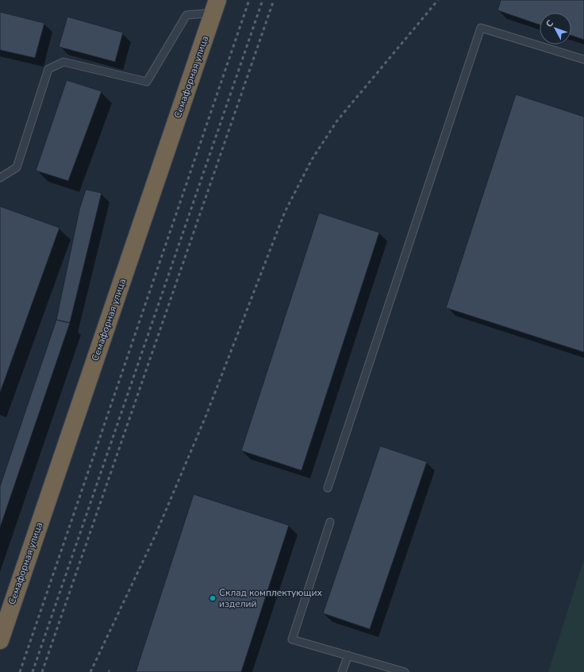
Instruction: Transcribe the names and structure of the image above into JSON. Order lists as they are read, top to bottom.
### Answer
{
  "streets": {
    "highway": ["Семафорная улица"]
  },
  "places": ["Склад комплектующих изделий"],
  "north": "top left"
}
